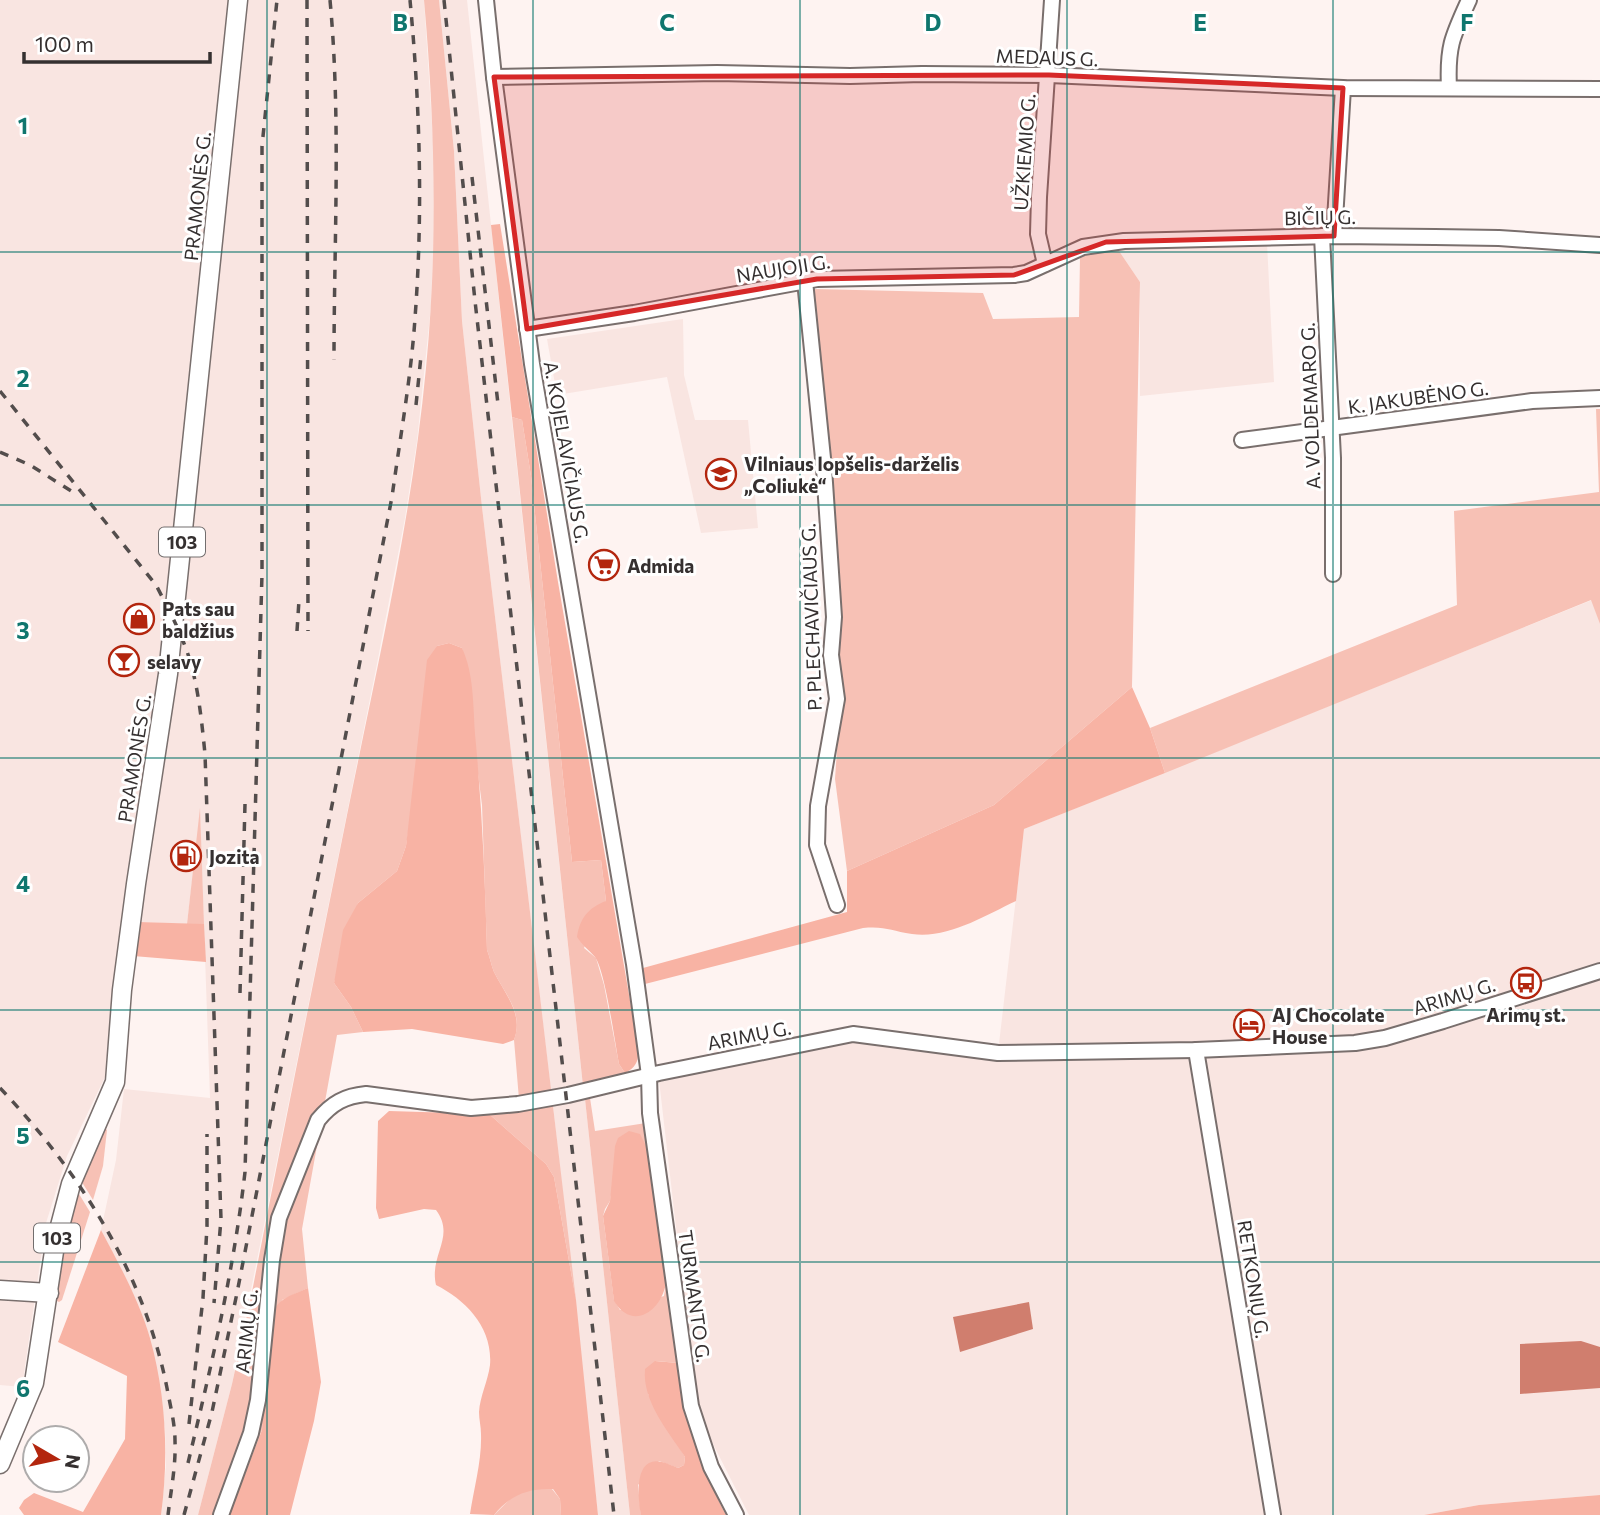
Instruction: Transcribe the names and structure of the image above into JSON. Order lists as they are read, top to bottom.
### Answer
{
  "streets": {
    "main road": ["PRAMONĖS G.", "103"],
    "street": [
      "MEDAUS G.",
      "UŽKIEMIO G.",
      "BIČIŲ G.",
      "NAUJOJI G.",
      "K. JAKUBĖNO G.",
      "A. VOLDEMARO G.",
      "A. KOJELAVIČIAUS G.",
      "P. PLECHAVIČIAUS G.",
      "ARIMŲ G.",
      "RETKONIŲ G.",
      "TURMANTO G."
    ]
  },
  "crossings": [
    ["MEDAUS G.", "UŽKIEMIO G."],
    ["MEDAUS G.", "A. VOLDEMARO G."],
    ["MEDAUS G.", "A. KOJELAVIČIAUS G."],
    ["UŽKIEMIO G.", "BIČIŲ G."],
    ["UŽKIEMIO G.", "NAUJOJI G."],
    ["BIČIŲ G.", "NAUJOJI G."],
    ["BIČIŲ G.", "A. VOLDEMARO G."],
    ["NAUJOJI G.", "A. KOJELAVIČIAUS G."],
    ["NAUJOJI G.", "P. PLECHAVIČIAUS G."],
    ["K. JAKUBĖNO G.", "A. VOLDEMARO G."],
    ["A. KOJELAVIČIAUS G.", "ARIMŲ G."],
    ["A. KOJELAVIČIAUS G.", "TURMANTO G."],
    ["ARIMŲ G.", "RETKONIŲ G."],
    ["ARIMŲ G.", "TURMANTO G."]
  ],
  "places": {
    "school or university": ["Vilniaus lopšelis-darželis „Coliukė“"],
    "supermarket": ["Admida"],
    "shop": ["Pats sau baldžius"],
    "bar": ["selavy"],
    "fuel station": ["Jozita"],
    "bus stop": ["Arimų st."],
    "hotel": ["AJ Chocolate House"]
  },
  "scale_bar": "100 m",
  "north": "right",
  "grid": {
    "columns": [
      "B",
      "C",
      "D",
      "E",
      "F"
    ],
    "rows": [
      "1",
      "2",
      "3",
      "4",
      "5",
      "6"
    ]
  }
}
